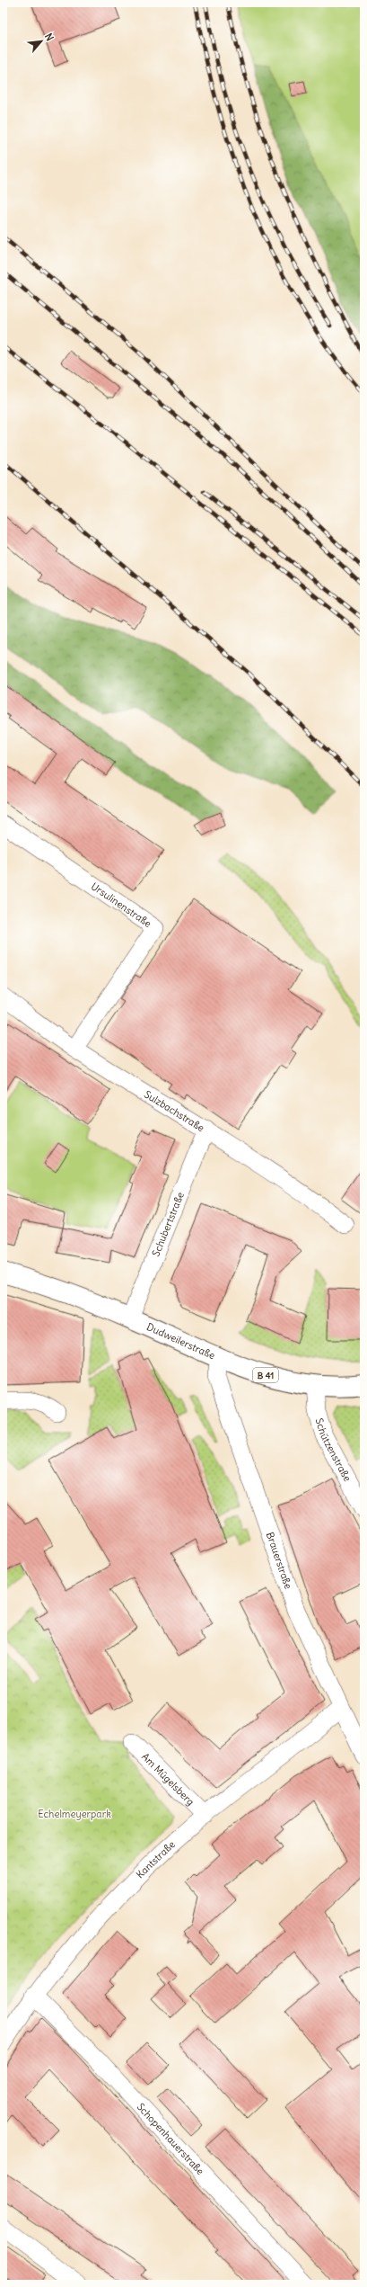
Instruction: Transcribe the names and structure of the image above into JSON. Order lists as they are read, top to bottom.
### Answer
{
  "streets": {
    "main road": ["Dudweilerstraße", "B 41"],
    "street": [
      "Ursulinenstraße",
      "Sulzbachstraße",
      "Schubertstraße",
      "Schützenstraße",
      "Brauerstraße",
      "Am Mügelsberg",
      "Kantstraße",
      "Schopenhauerstraße"
    ]
  },
  "crossings": [
    ["Ursulinenstraße", "Sulzbachstraße"],
    ["Sulzbachstraße", "Schubertstraße"],
    ["Schubertstraße", "Dudweilerstraße"],
    ["Dudweilerstraße", "Schützenstraße"],
    ["Dudweilerstraße", "Brauerstraße"],
    ["Brauerstraße", "Kantstraße"],
    ["Am Mügelsberg", "Kantstraße"],
    ["Kantstraße", "Schopenhauerstraße"]
  ],
  "parks": ["Echelmeyerpark"],
  "north": "top right"
}
